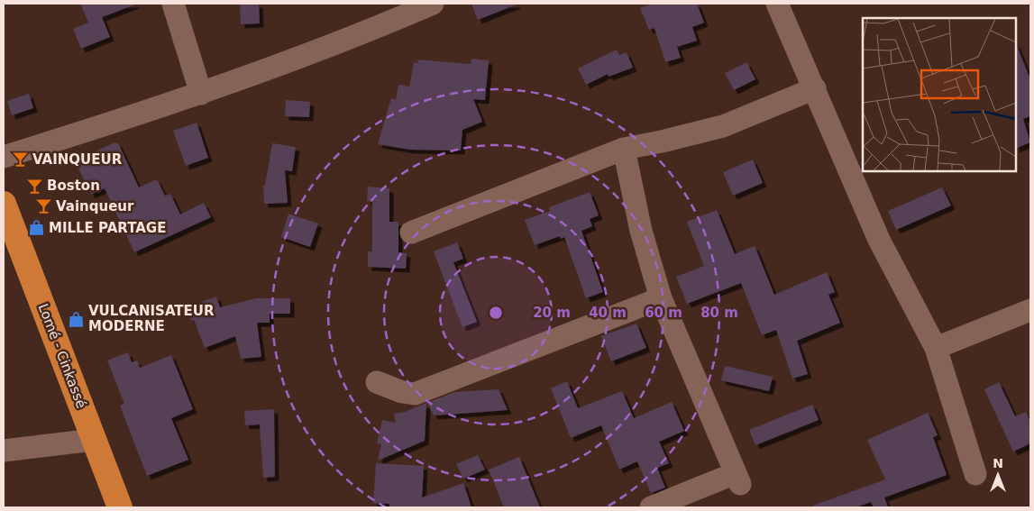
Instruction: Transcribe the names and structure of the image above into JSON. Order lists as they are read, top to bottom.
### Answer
{
  "streets": {
    "highway": ["Lomé - Cinkassé"]
  },
  "places": {
    "bar": ["VAINQUEUR", "Boston", "Vainqueur"],
    "shop": ["MILLE PARTAGE", "VULCANISATEUR MODERNE"]
  },
  "north": "top",
  "rings": [
    "20 m",
    "40 m",
    "60 m",
    "80 m"
  ]
}
